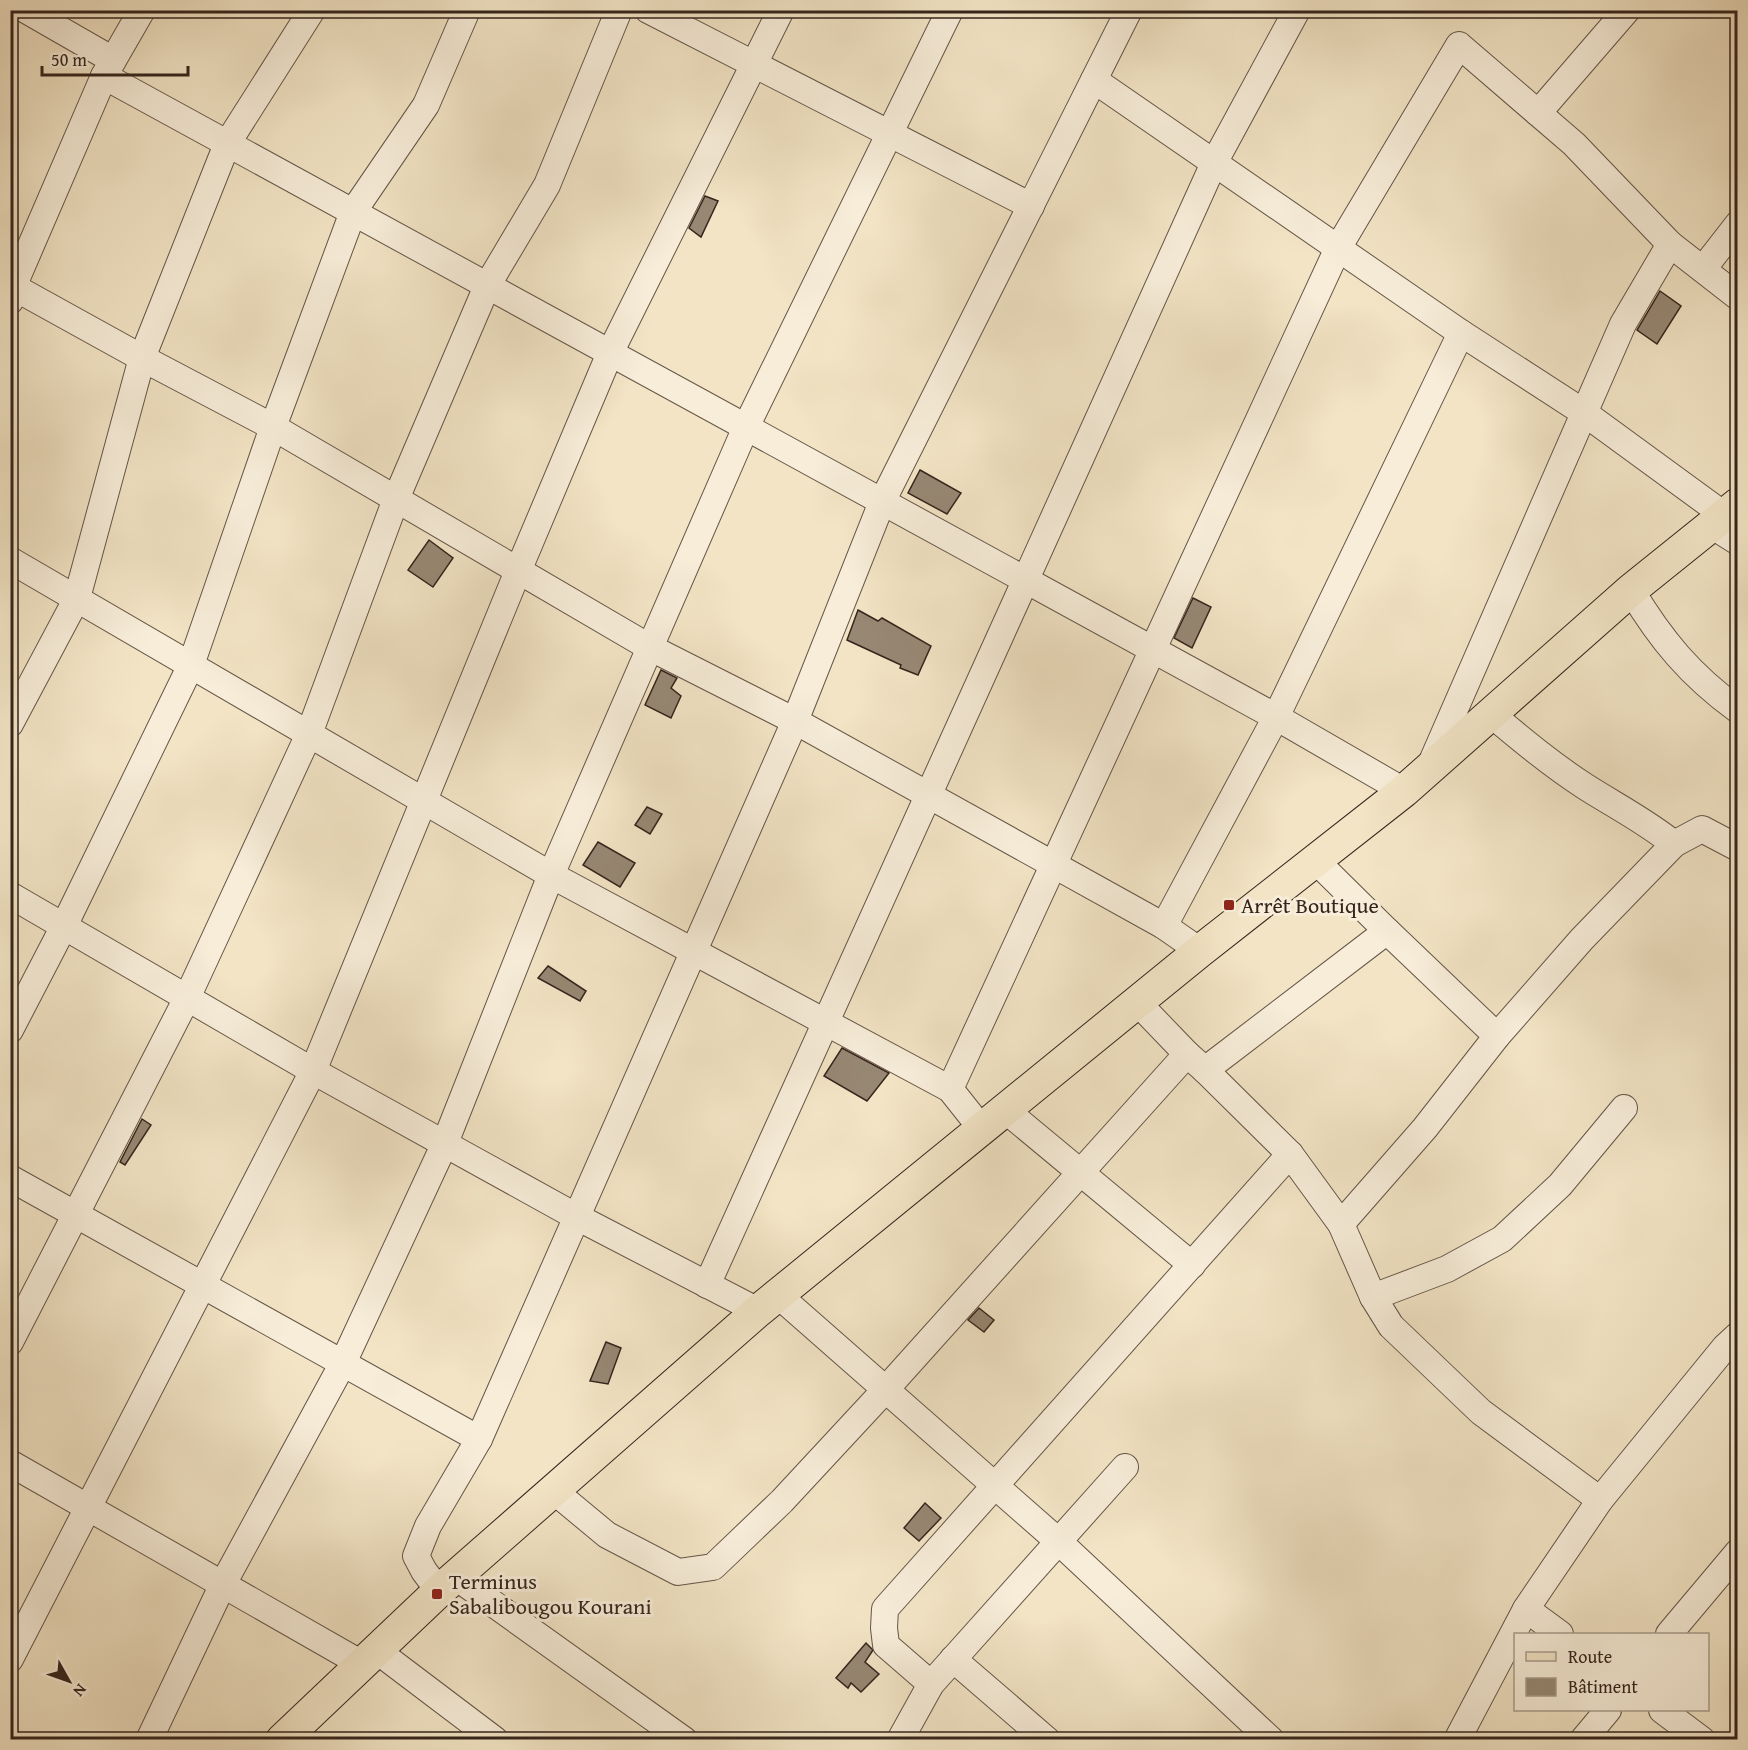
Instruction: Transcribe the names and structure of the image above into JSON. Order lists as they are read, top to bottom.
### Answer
{
  "places": {
    "transit": ["Arrêt Boutique", "Terminus Sabalibougou Kourani"]
  },
  "legend": ["Route", "Bâtiment"],
  "scale_bar": "50 m",
  "north": "bottom right"
}
